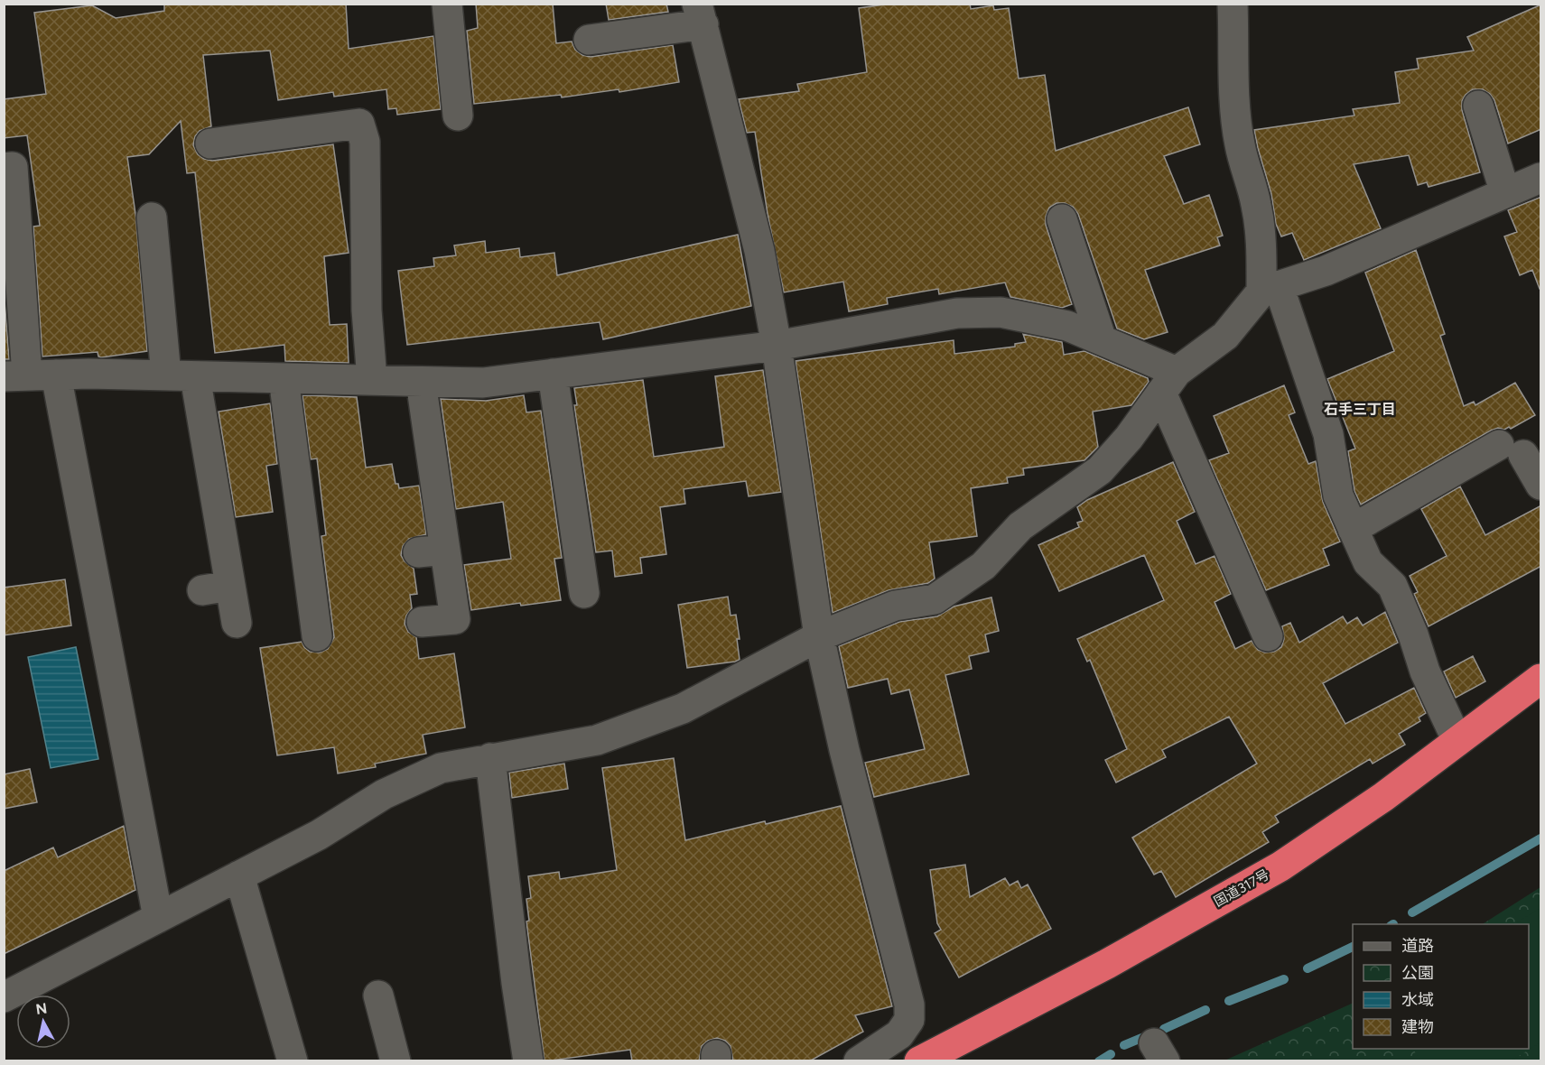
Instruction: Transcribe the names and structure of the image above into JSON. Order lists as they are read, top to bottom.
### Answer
{
  "streets": {
    "highway": ["国道317号"]
  },
  "districts": ["石手三丁目"],
  "legend": [
    "道路",
    "公園",
    "水域",
    "建物"
  ],
  "north": "top"
}
